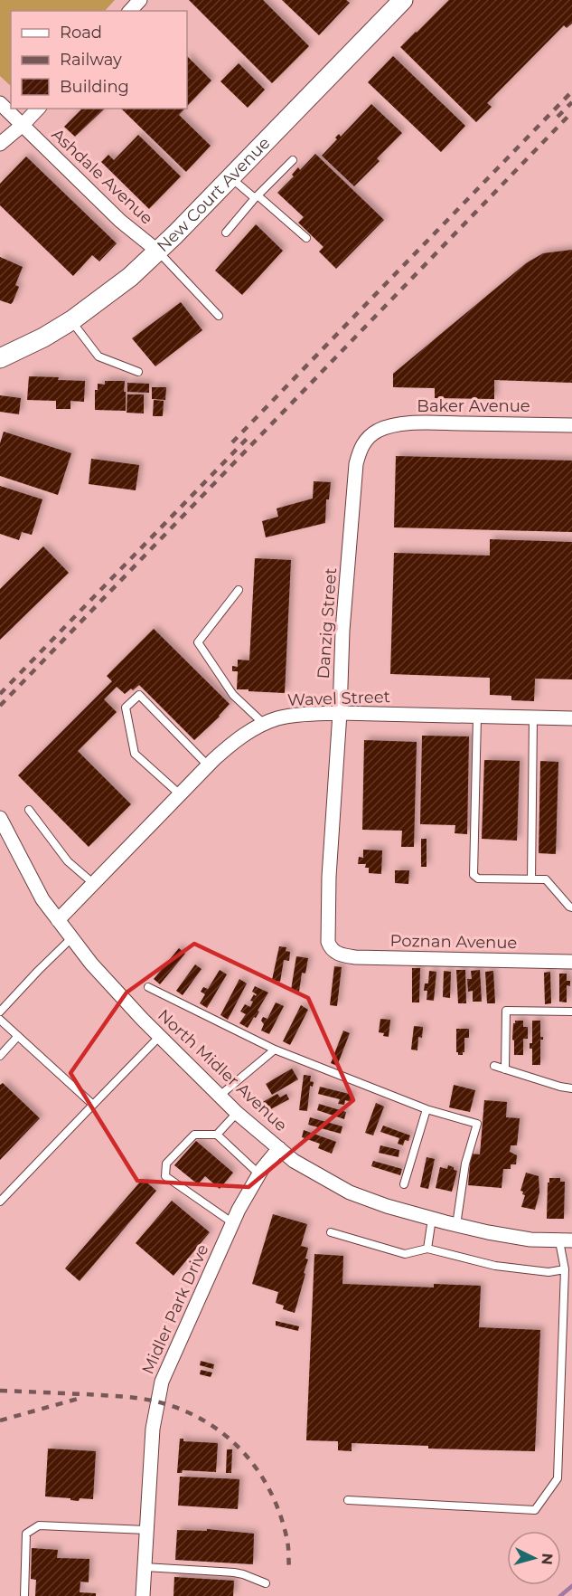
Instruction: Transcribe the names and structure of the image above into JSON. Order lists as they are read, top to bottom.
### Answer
{
  "streets": {
    "main road": ["New Court Avenue"],
    "street": [
      "Ashdale Avenue",
      "Baker Avenue",
      "Danzig Street",
      "Wavel Street",
      "Poznan Avenue",
      "North Midler Avenue",
      "Midler Park Drive"
    ]
  },
  "crossings": [
    ["Ashdale Avenue", "New Court Avenue"],
    ["Baker Avenue", "Danzig Street"],
    ["Danzig Street", "Wavel Street"],
    ["Danzig Street", "Poznan Avenue"],
    ["Wavel Street", "North Midler Avenue"],
    ["North Midler Avenue", "Midler Park Drive"]
  ],
  "legend": ["Road", "Railway", "Building"],
  "north": "right"
}
